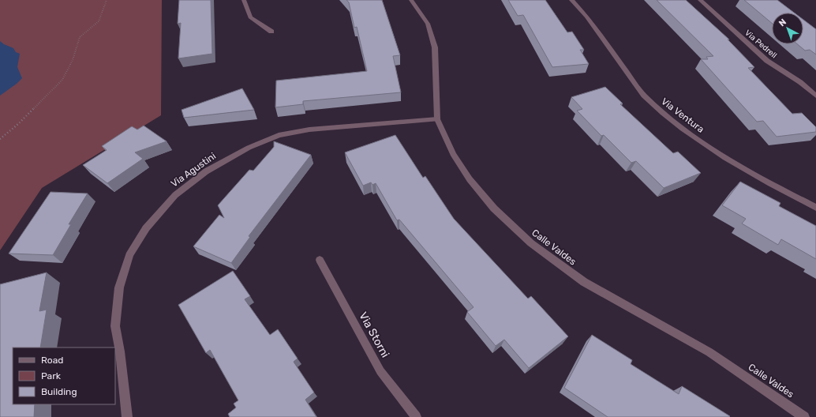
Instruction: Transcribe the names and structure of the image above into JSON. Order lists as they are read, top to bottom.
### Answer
{
  "streets": {
    "street": [
      "Via Pedrell",
      "Via Ventura",
      "Via Agustini",
      "Calle Valdes",
      "Via Storni"
    ]
  },
  "crossings": [
    ["Via Agustini", "Calle Valdes"]
  ],
  "legend": ["Road", "Park", "Building"],
  "north": "top left"
}
